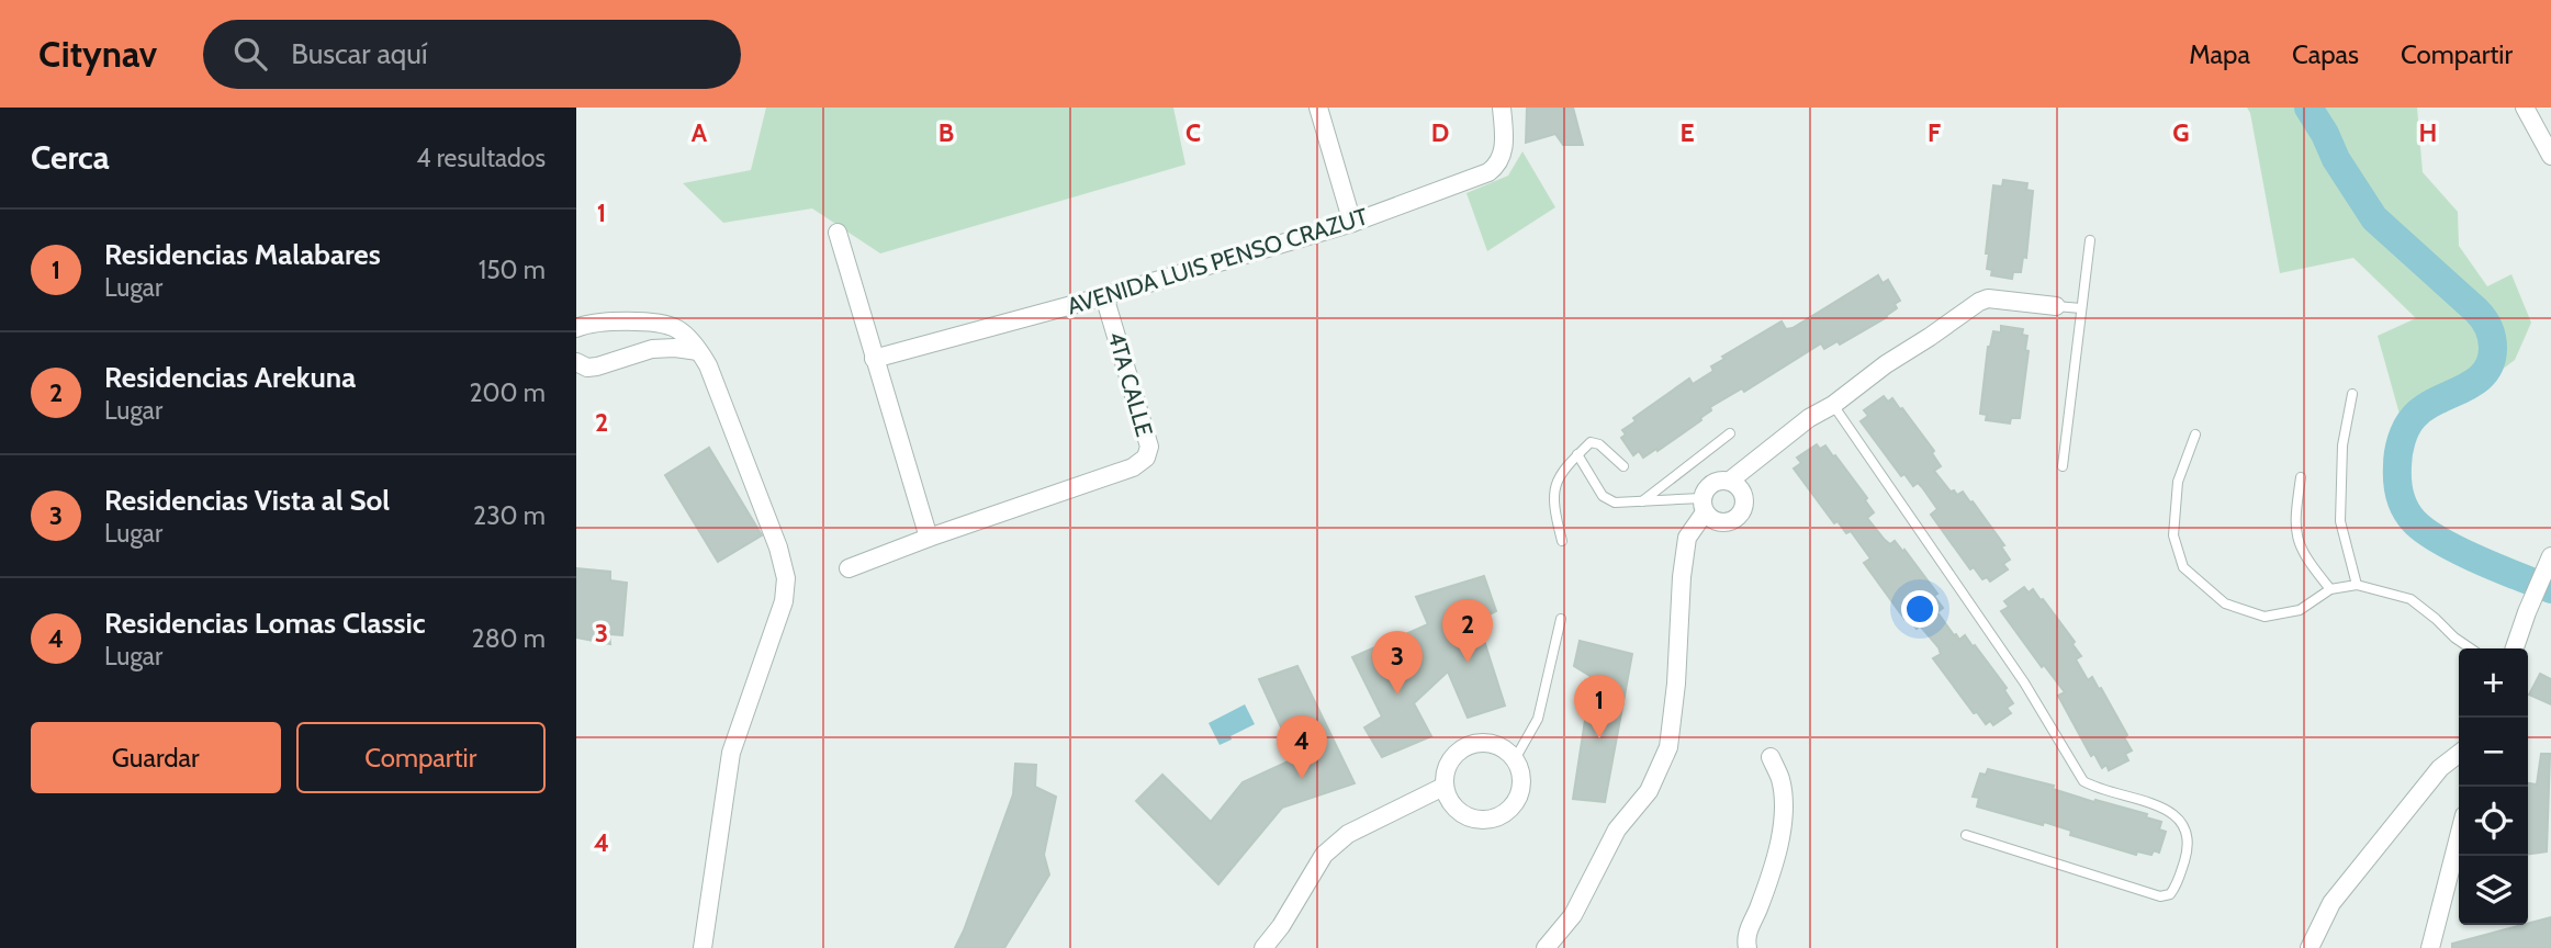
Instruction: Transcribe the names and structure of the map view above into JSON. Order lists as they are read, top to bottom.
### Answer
{
  "streets": {
    "street": ["AVENIDA LUIS PENSO CRAZUT", "4TA CALLE"]
  },
  "crossings": [
    ["AVENIDA LUIS PENSO CRAZUT", "4TA CALLE"]
  ],
  "page": {
    "header": "Citynav",
    "search": "Buscar aquí",
    "nav": ["Mapa", "Capas", "Compartir"],
    "heading": ["Cerca", "4 resultados"],
    "list": [
      {
        "mark": "1",
        "name": "Residencias Malabares",
        "note": "Lugar",
        "value": "150 m"
      },
      {
        "mark": "2",
        "name": "Residencias Arekuna",
        "note": "Lugar",
        "value": "200 m"
      },
      {
        "mark": "3",
        "name": "Residencias Vista al Sol",
        "note": "Lugar",
        "value": "230 m"
      },
      {
        "mark": "4",
        "name": "Residencias Lomas Classic",
        "note": "Lugar",
        "value": "280 m"
      }
    ],
    "pins": [
      "2",
      "3",
      "1",
      "4"
    ],
    "map_buttons": ["+", "−"],
    "buttons": ["Guardar", "Compartir"]
  },
  "grid": {
    "columns": [
      "A",
      "B",
      "C",
      "D",
      "E",
      "F",
      "G",
      "H"
    ],
    "rows": [
      "1",
      "2",
      "3",
      "4"
    ]
  }
}
